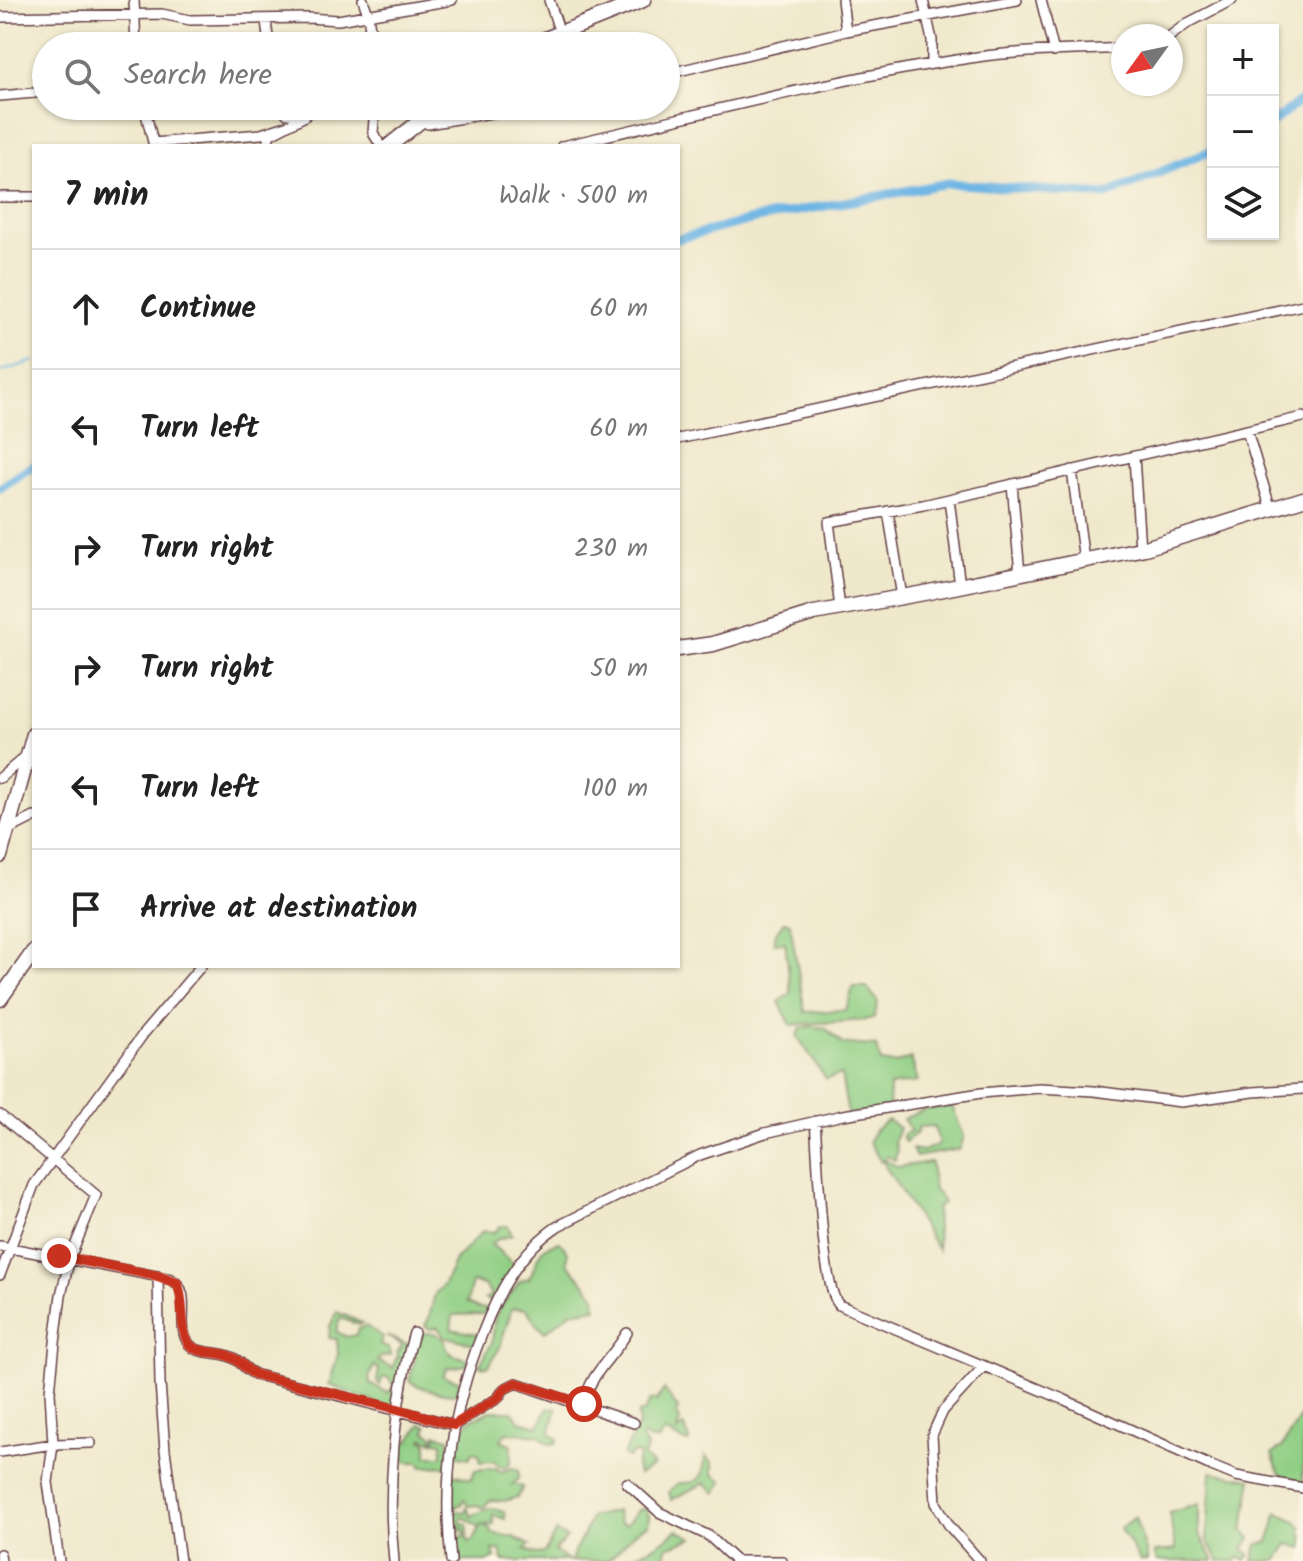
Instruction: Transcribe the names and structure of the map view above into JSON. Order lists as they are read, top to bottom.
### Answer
{
  "north": "bottom left",
  "page": {
    "map_buttons": ["+", "−"],
    "search": "Search here",
    "heading": ["7 min", "Walk · 500 m"],
    "list": [
      ["Continue", "60 m"],
      ["Turn left", "60 m"],
      ["Turn right", "230 m"],
      ["Turn right", "50 m"],
      ["Turn left", "100 m"],
      "Arrive at destination"
    ]
  }
}
